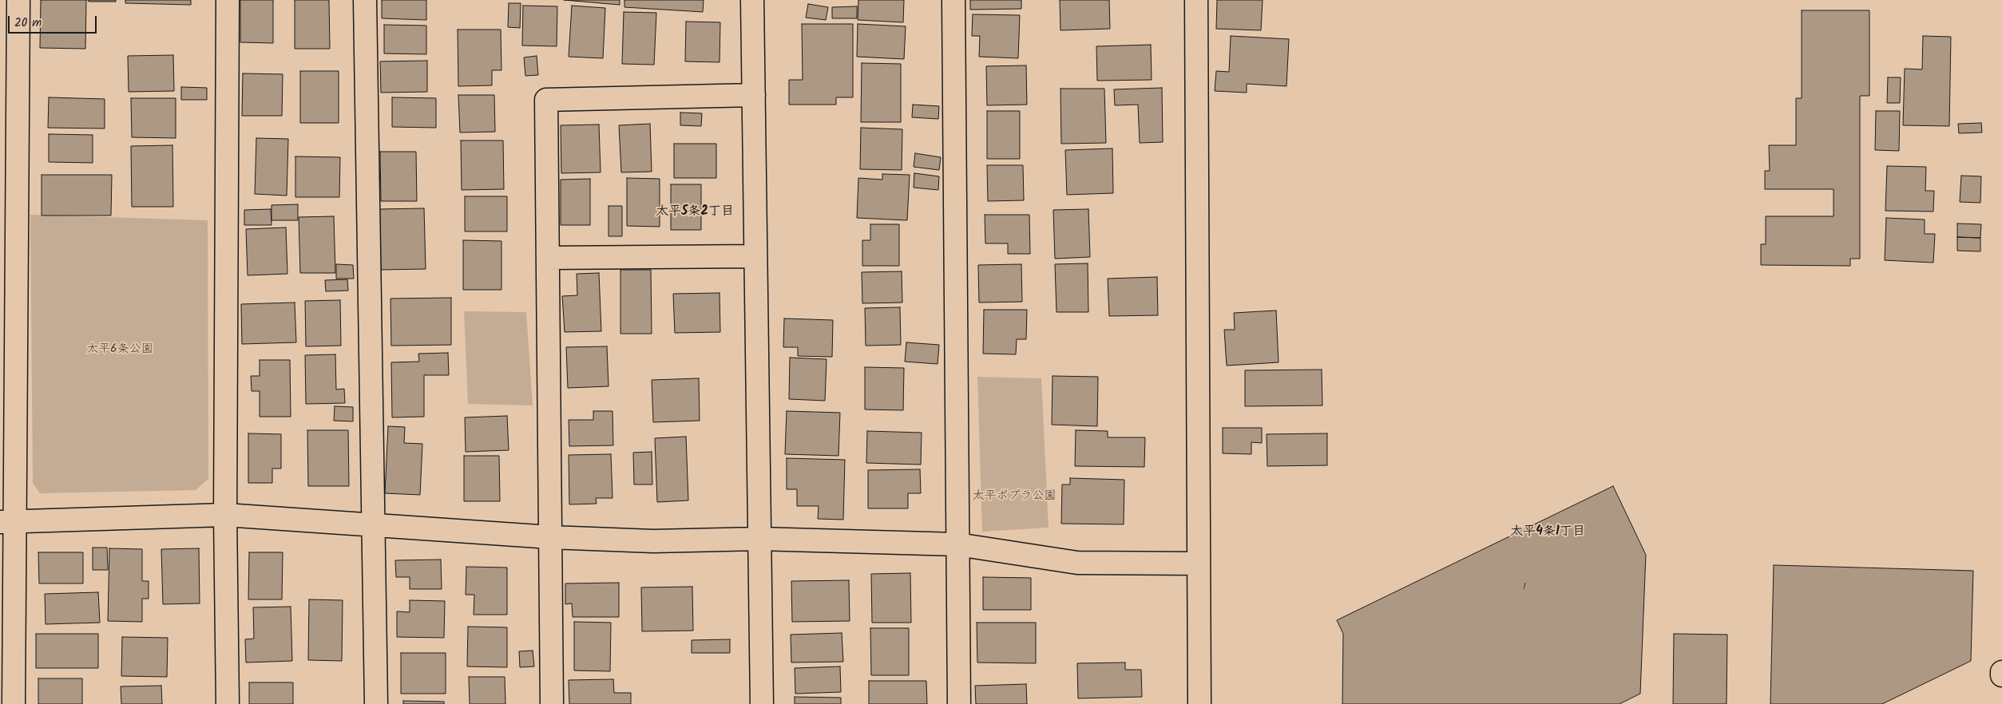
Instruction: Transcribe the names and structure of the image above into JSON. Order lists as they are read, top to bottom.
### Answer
{
  "districts": ["太平5条2丁目", "太平4条1丁目"],
  "parks": ["太平6条公園", "太平ポプラ公園"],
  "house_numbers": ["1"],
  "scale_bar": "20 m"
}
